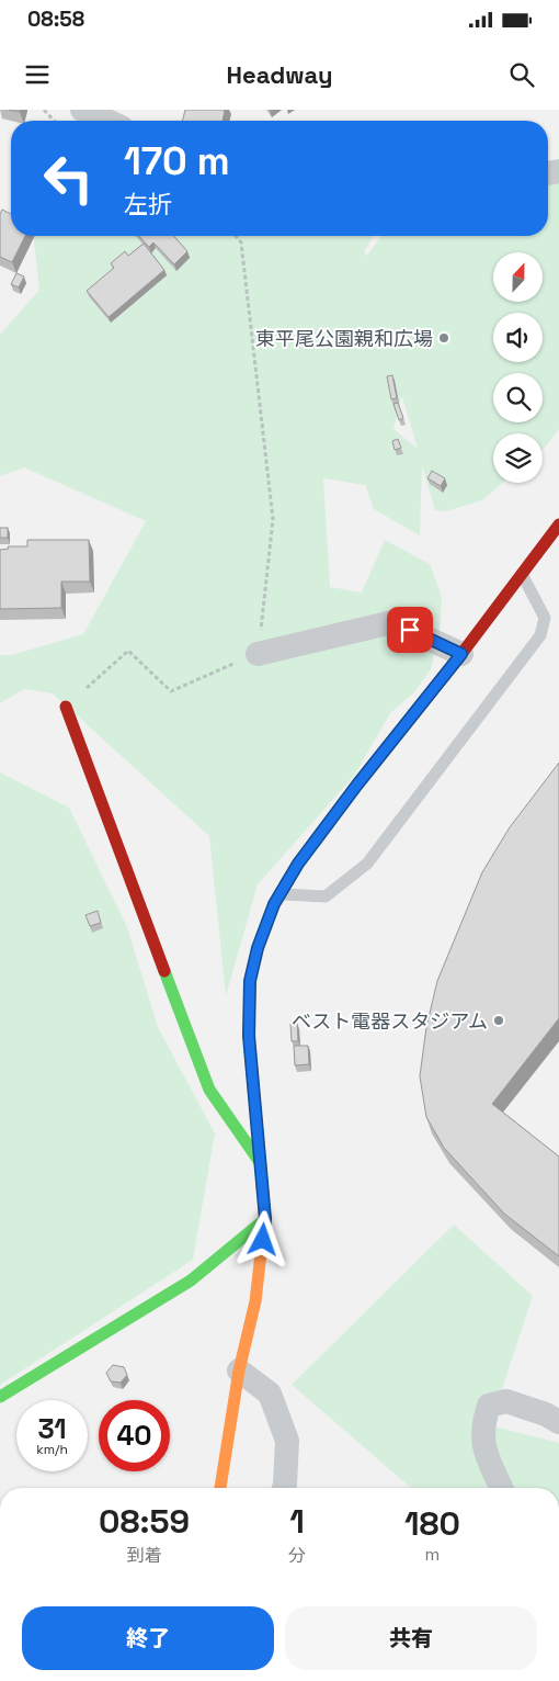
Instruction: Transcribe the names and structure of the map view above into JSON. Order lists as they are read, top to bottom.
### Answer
{
  "places": ["東平尾公園親和広場", "ベスト電器スタジアム"],
  "north": "top",
  "page": {
    "status": "08:58",
    "header": "Headway",
    "turn": ["170 m", "左折"],
    "speed": "31 km/h",
    "limit": "40",
    "eta": [
      "08:59",
      "到着",
      "1",
      "分",
      "180",
      "m"
    ],
    "buttons": ["終了", "共有"]
  }
}
